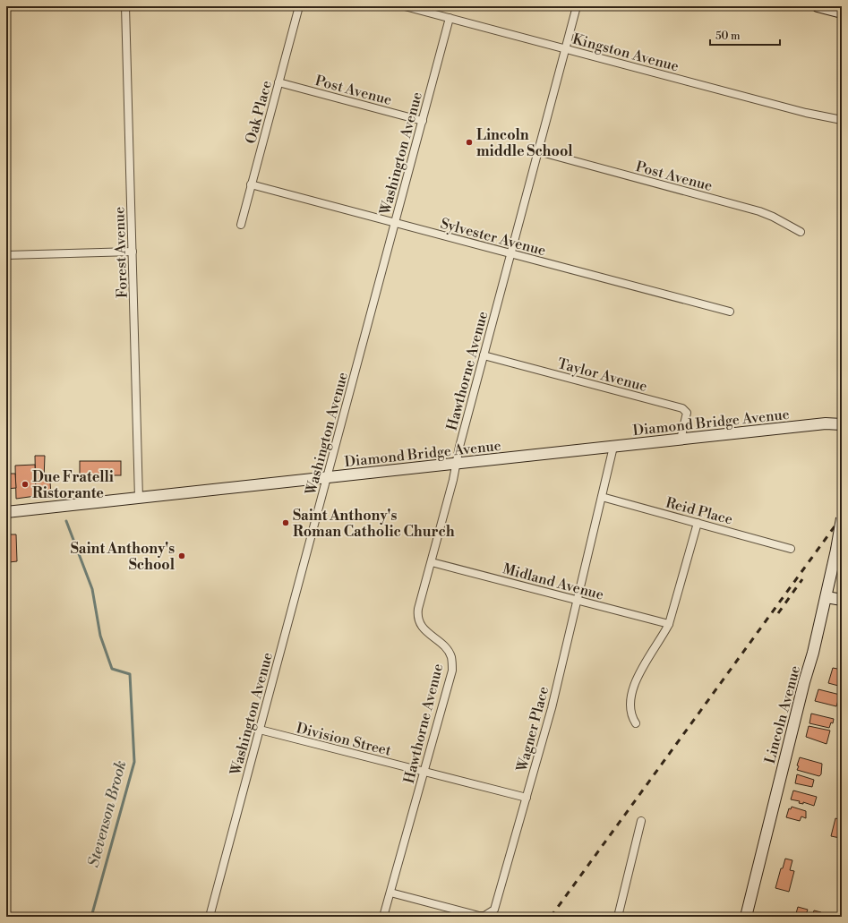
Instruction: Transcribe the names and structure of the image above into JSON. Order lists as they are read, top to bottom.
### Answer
{
  "streets": {
    "street": [
      "Kingston Avenue",
      "Post Avenue",
      "Oak Place",
      "Washington Avenue",
      "Sylvester Avenue",
      "Forest Avenue",
      "Hawthorne Avenue",
      "Taylor Avenue",
      "Diamond Bridge Avenue",
      "Reid Place",
      "Midland Avenue",
      "Lincoln Avenue",
      "Wagner Place",
      "Division Street"
    ]
  },
  "crossings": [
    ["Kingston Avenue", "Washington Avenue"],
    ["Kingston Avenue", "Hawthorne Avenue"],
    ["Post Avenue", "Oak Place"],
    ["Post Avenue", "Washington Avenue"],
    ["Post Avenue", "Hawthorne Avenue"],
    ["Oak Place", "Sylvester Avenue"],
    ["Washington Avenue", "Sylvester Avenue"],
    ["Washington Avenue", "Diamond Bridge Avenue"],
    ["Washington Avenue", "Division Street"],
    ["Sylvester Avenue", "Hawthorne Avenue"],
    ["Forest Avenue", "Diamond Bridge Avenue"],
    ["Hawthorne Avenue", "Taylor Avenue"],
    ["Hawthorne Avenue", "Diamond Bridge Avenue"],
    ["Hawthorne Avenue", "Midland Avenue"],
    ["Hawthorne Avenue", "Wagner Place"],
    ["Hawthorne Avenue", "Division Street"],
    ["Taylor Avenue", "Diamond Bridge Avenue"],
    ["Diamond Bridge Avenue", "Wagner Place"],
    ["Reid Place", "Wagner Place"],
    ["Midland Avenue", "Wagner Place"],
    ["Wagner Place", "Division Street"]
  ],
  "water": ["Stevenson Brook"],
  "places": [
    "Lincoln middle School",
    "Due Fratelli Ristorante",
    "Saint Anthony's Roman Catholic Church",
    "Saint Anthony's School"
  ],
  "scale_bar": "50 m"
}
